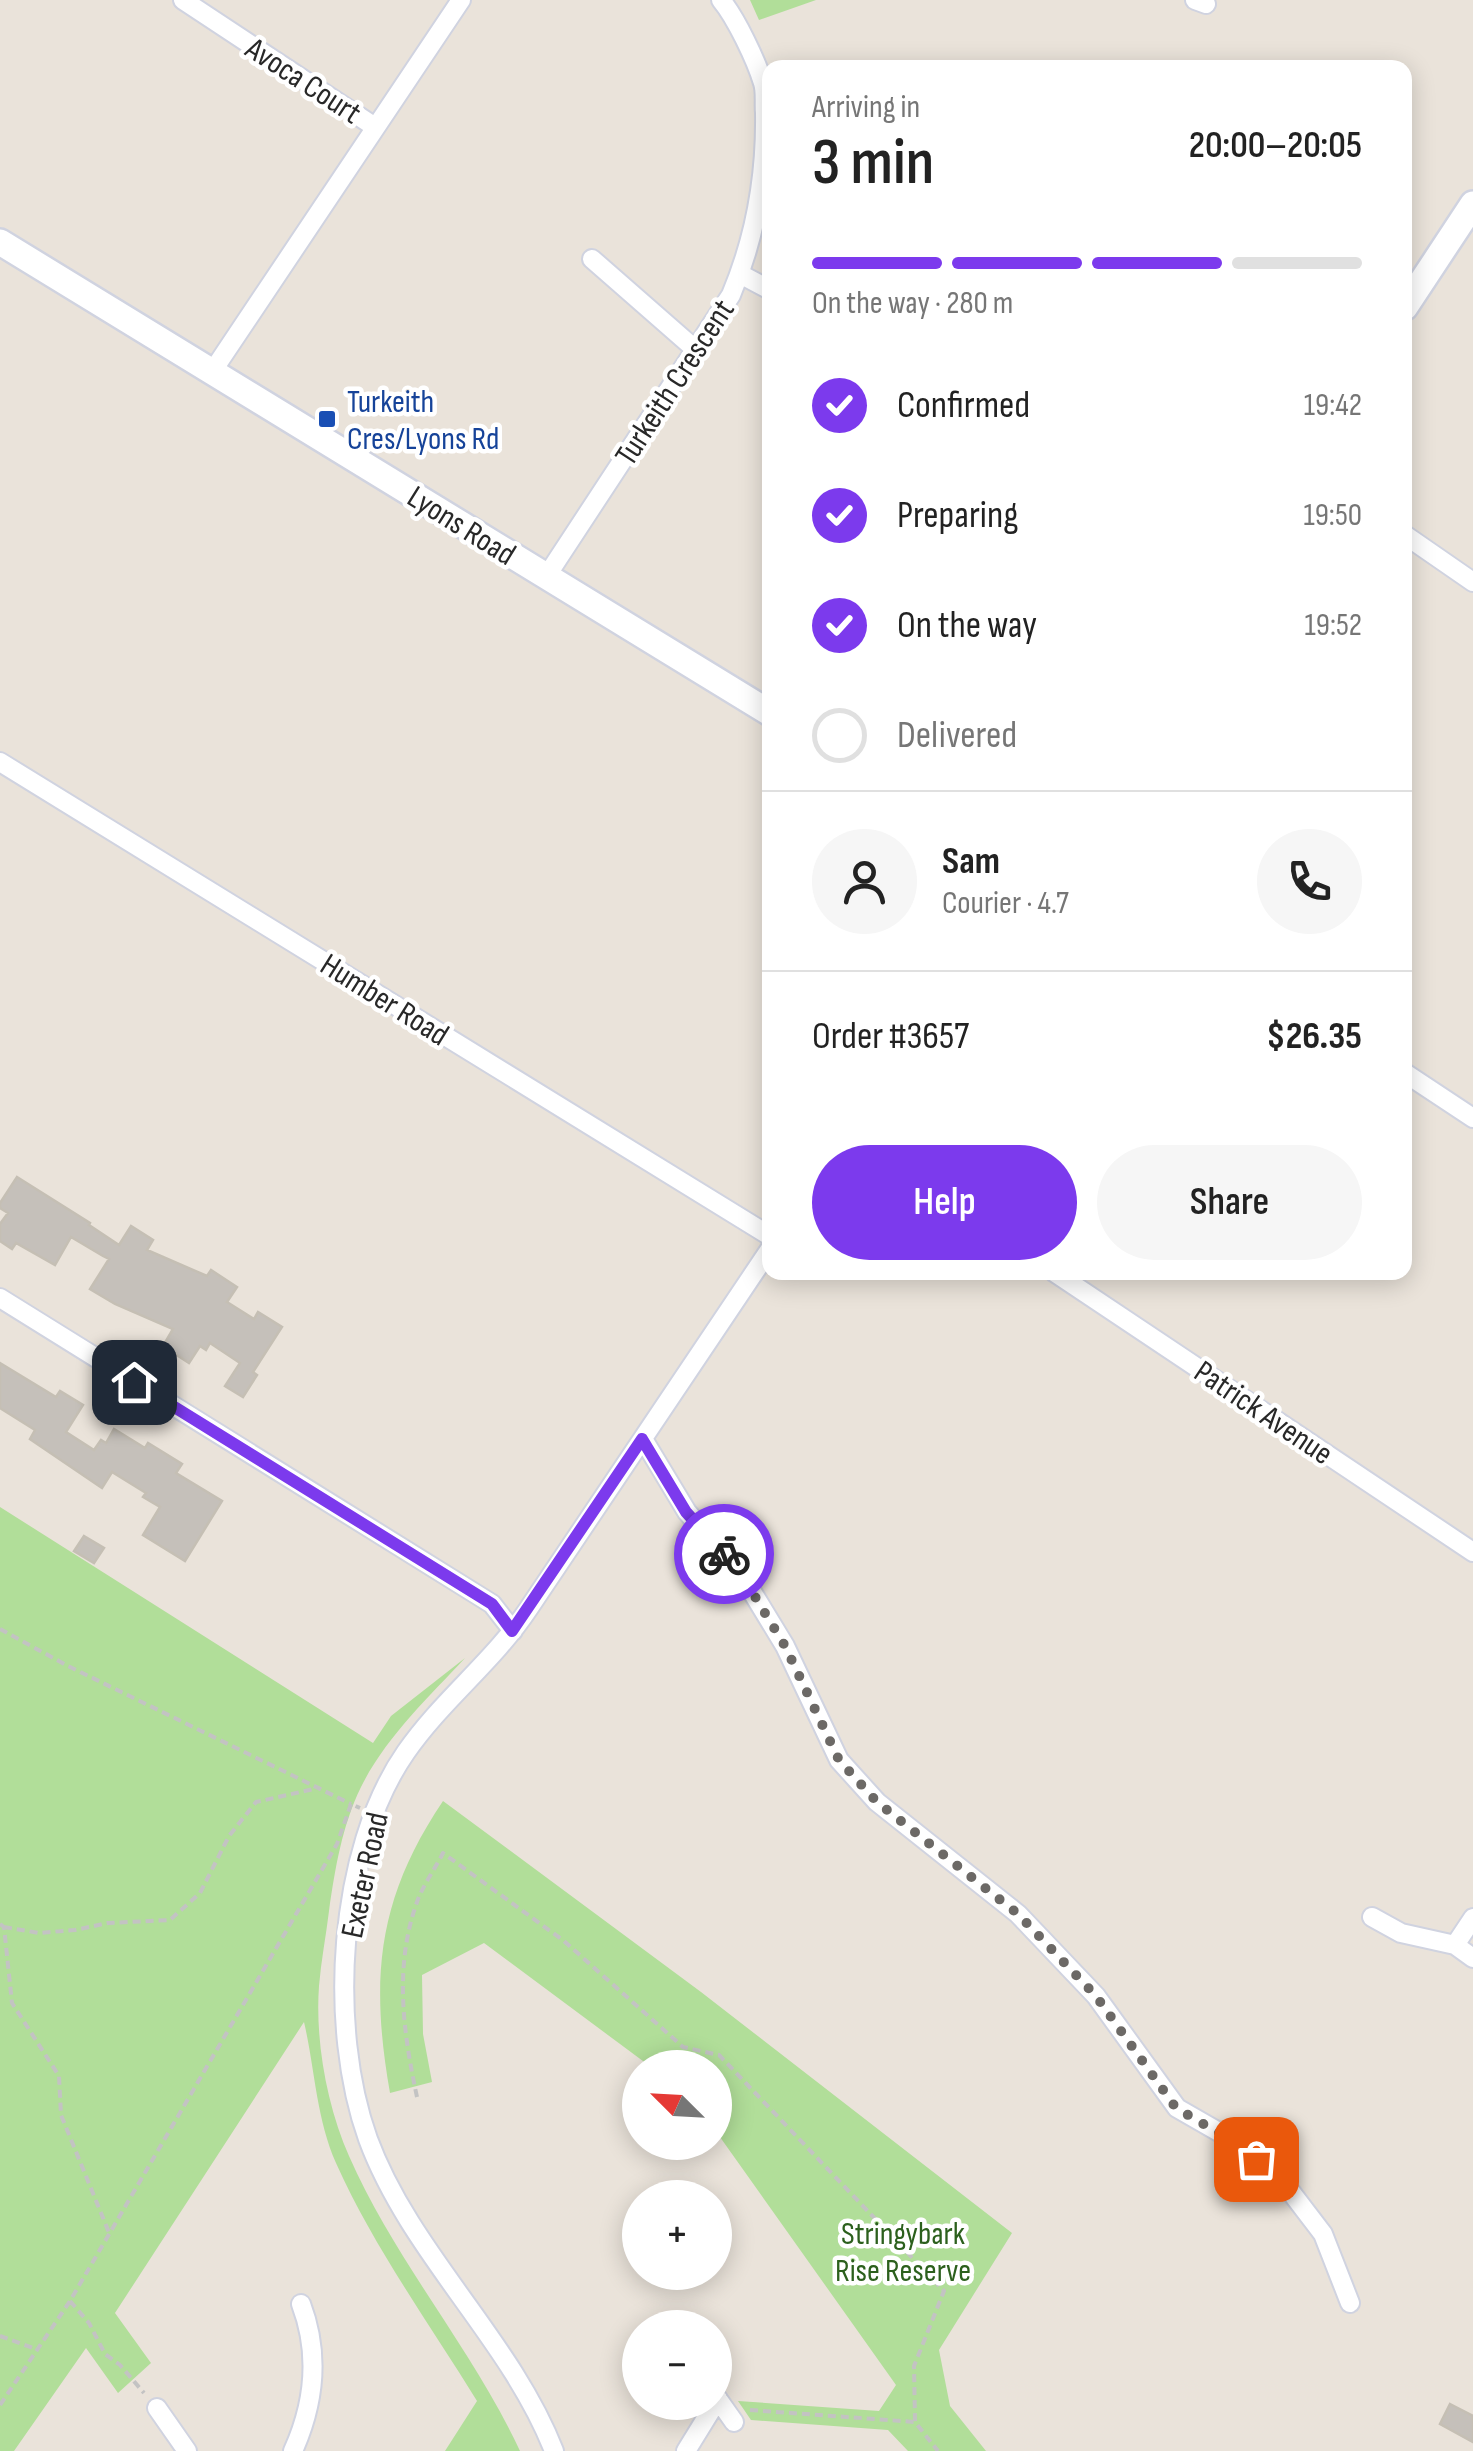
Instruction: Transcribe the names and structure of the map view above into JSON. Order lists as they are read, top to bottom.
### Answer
{
  "streets": {
    "main road": ["Lyons Road"],
    "street": [
      "Avoca Court",
      "Turkeith Crescent",
      "Humber Road",
      "Patrick Avenue",
      "Exeter Road"
    ]
  },
  "crossings": [
    ["Turkeith Crescent", "Lyons Road"]
  ],
  "parks": ["Stringybark Rise Reserve"],
  "places": {
    "transit": ["Turkeith Cres/Lyons Rd"]
  },
  "north": "top left",
  "page": {
    "heading": ["3 min", "Arriving in", "20:00–20:05"],
    "panel": [
      "Sam",
      "Courier · 4.7",
      "Order #3657",
      "$26.35"
    ],
    "bar": "On the way · 280 m",
    "list": [
      ["Confirmed", "19:42"],
      ["Preparing", "19:50"],
      ["On the way", "19:52"],
      "Delivered"
    ],
    "buttons": ["Help", "Share"],
    "map_buttons": ["+", "−"]
  }
}
